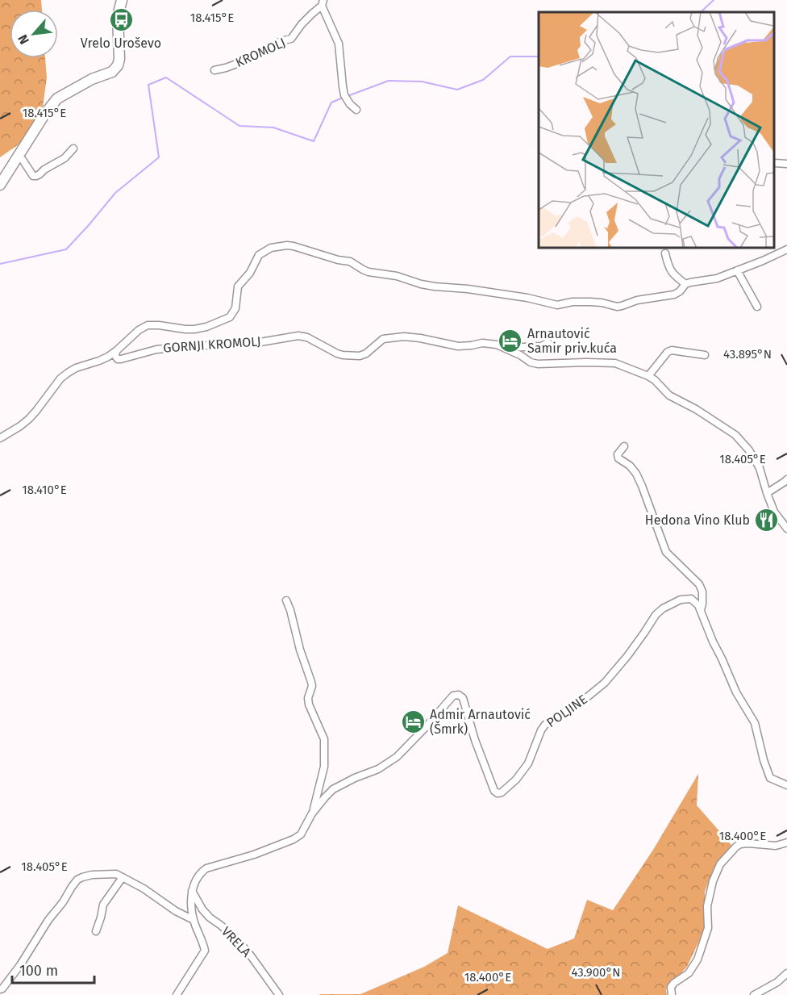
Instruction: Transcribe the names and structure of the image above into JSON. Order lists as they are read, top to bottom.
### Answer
{
  "streets": {
    "street": [
      "KROMOLJ",
      "GORNJI KROMOLJ",
      "POLJINE",
      "VRELA"
    ]
  },
  "crossings": [
    ["POLJINE", "VRELA"]
  ],
  "places": {
    "bus stop": ["Vrelo Uroševo"],
    "hotel": ["Arnautović Samir priv.kuća", "Admir Arnautović (Šmrk)"],
    "restaurant": ["Hedona Vino Klub"]
  },
  "scale_bar": "100 m",
  "north": "bottom left",
  "coordinates": [
    "18.415°E",
    "43.895°N",
    "18.405°E",
    "18.410°E",
    "18.400°E",
    "43.900°N"
  ]
}
